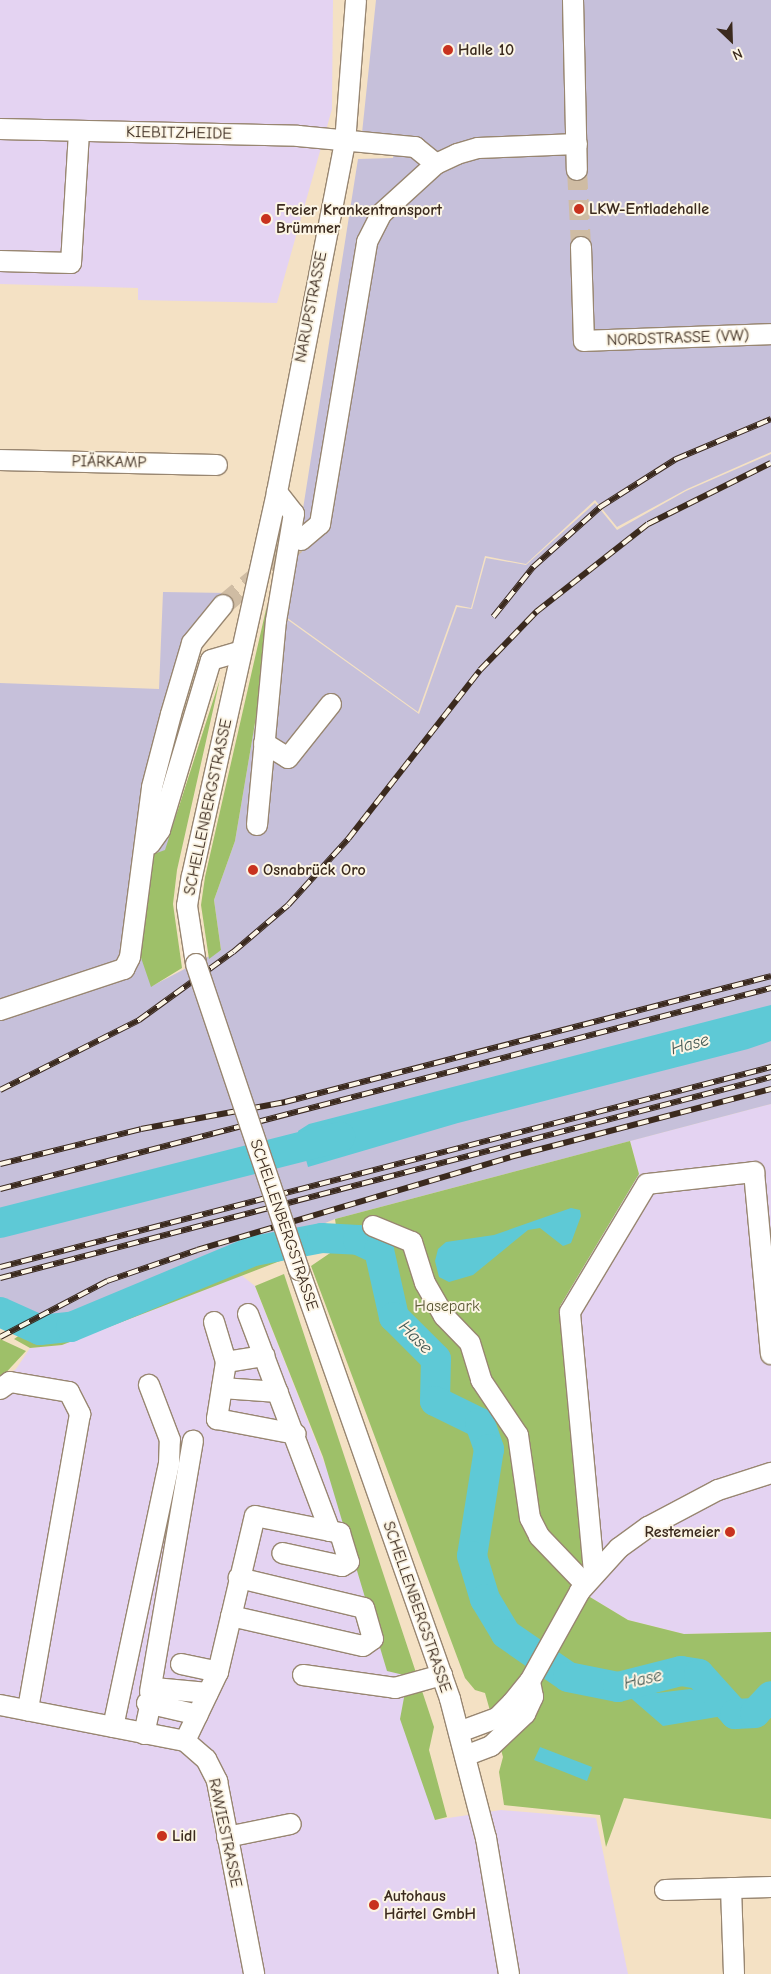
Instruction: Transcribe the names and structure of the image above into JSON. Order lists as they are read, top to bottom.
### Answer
{
  "streets": {
    "street": [
      "KIEBITZHEIDE",
      "NARUPSTRASSE",
      "NORDSTRASSE (VW)",
      "PIÄRKAMP",
      "SCHELLENBERGSTRASSE",
      "RAWIESTRASSE"
    ]
  },
  "crossings": [
    ["KIEBITZHEIDE", "NARUPSTRASSE"],
    ["NARUPSTRASSE", "SCHELLENBERGSTRASSE"]
  ],
  "water": ["Hase"],
  "parks": ["Hasepark"],
  "places": [
    "Halle 10",
    "LKW-Entladehalle",
    "Freier Krankentransport Brümmer",
    "Osnabrück Oro",
    "Restemeier",
    "Lidl",
    "Autohaus Härtel GmbH"
  ],
  "north": "bottom right"
}
